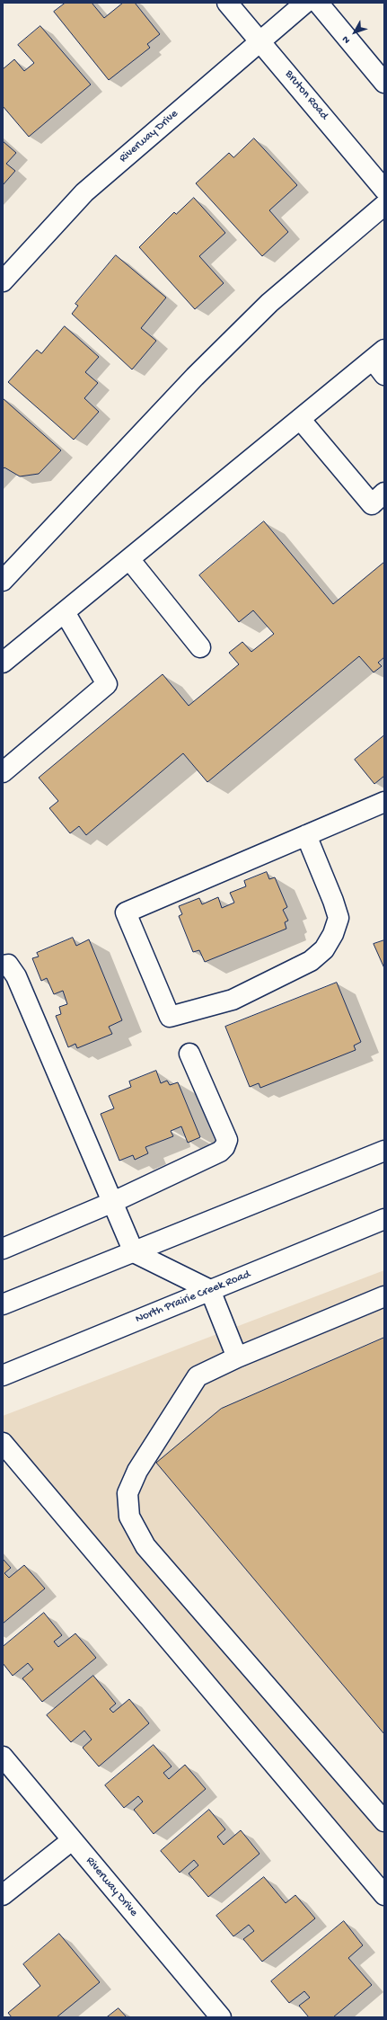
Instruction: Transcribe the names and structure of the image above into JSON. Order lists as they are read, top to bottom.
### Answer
{
  "streets": {
    "main road": ["Bruton Road", "Riverway Drive", "North Prairie Creek Road"]
  },
  "crossings": [
    ["Bruton Road", "Riverway Drive"]
  ],
  "north": "bottom left"
}
